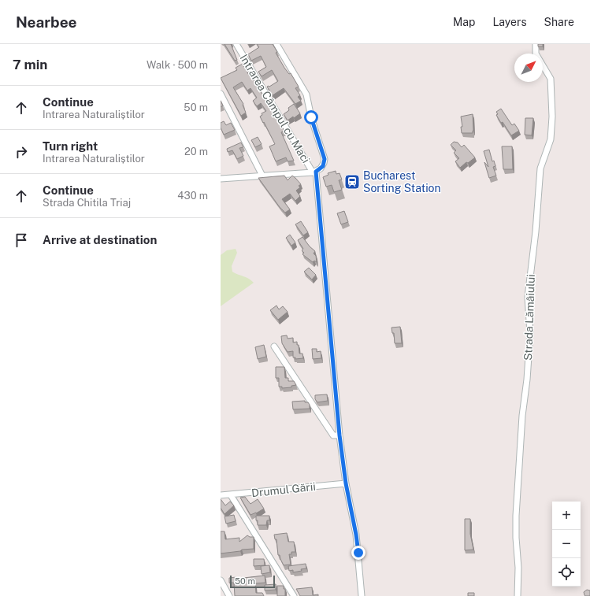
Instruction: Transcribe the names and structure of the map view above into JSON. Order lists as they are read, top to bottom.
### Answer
{
  "streets": {
    "street": ["Intrarea Câmpul cu Maci", "Strada Lămâiului", "Drumul Gării"]
  },
  "places": {
    "station": ["Bucharest Sorting Station"]
  },
  "scale_bar": "50 m",
  "north": "top right",
  "page": {
    "header": "Nearbee",
    "nav": ["Map", "Layers", "Share"],
    "heading": ["7 min", "Walk · 500 m"],
    "list": [
      ["Continue", "Intrarea Naturaliștilor", "50 m"],
      ["Turn right", "Intrarea Naturaliștilor", "20 m"],
      ["Continue", "Strada Chitila Triaj", "430 m"],
      "Arrive at destination"
    ],
    "map_buttons": ["+", "−"],
    "scale": "50 m"
  }
}
